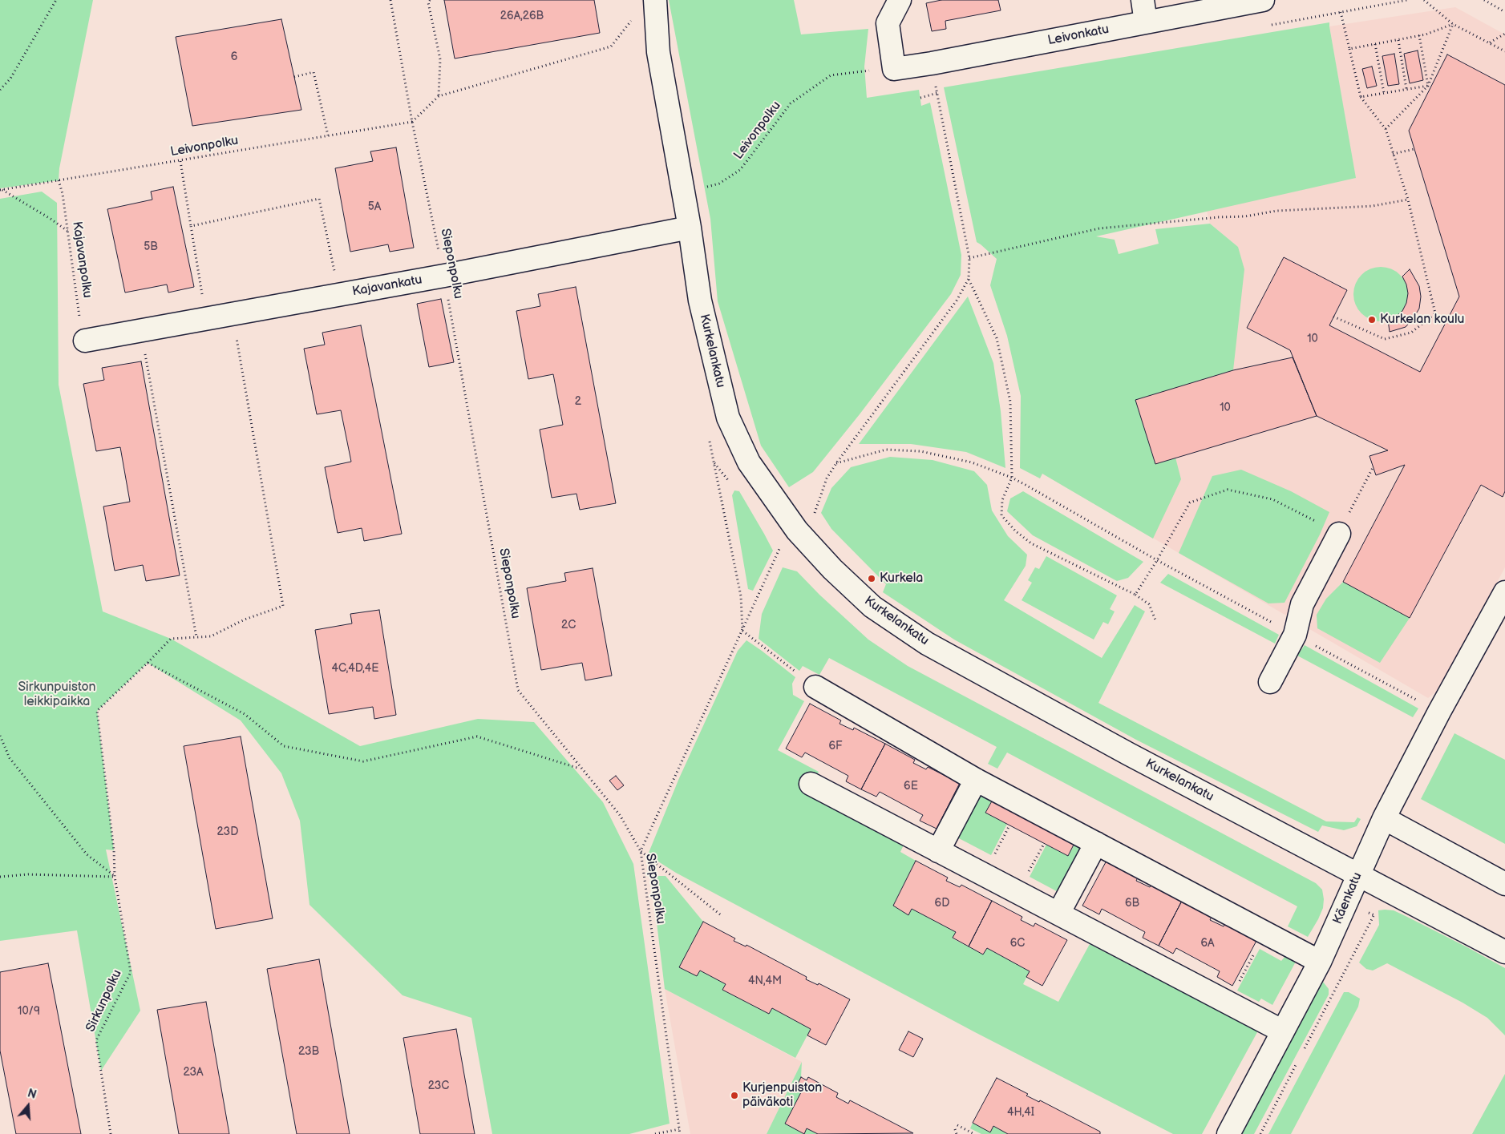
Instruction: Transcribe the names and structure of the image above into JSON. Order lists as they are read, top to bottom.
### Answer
{
  "streets": {
    "street": [
      "Leivonkatu",
      "Kajavankatu",
      "Kurkelankatu",
      "Käenkatu"
    ],
    "path": [
      "Leivonpolku",
      "Kajavanpolku",
      "Sieponpolku",
      "Sirkunpolku"
    ]
  },
  "crossings": [
    ["Leivonkatu", "Leivonpolku"],
    ["Leivonpolku", "Kajavanpolku"],
    ["Leivonpolku", "Sieponpolku"],
    ["Leivonpolku", "Kurkelankatu"],
    ["Kajavanpolku", "Kajavankatu"],
    ["Sieponpolku", "Kajavankatu"],
    ["Kajavankatu", "Kurkelankatu"],
    ["Kurkelankatu", "Käenkatu"]
  ],
  "parks": ["Sirkunpuiston leikkipaikka"],
  "places": ["Kurkelan koulu", "Kurkela", "Kurjenpuiston päiväkoti"],
  "house_numbers": [
    "26A,26B",
    "6",
    "5A",
    "5B",
    "10",
    "2",
    "10",
    "2C",
    "4C,4D,4E",
    "6F",
    "6E",
    "23D",
    "6D",
    "6B",
    "6C",
    "6A",
    "4N,4M",
    "10/9",
    "23B",
    "23A",
    "23C",
    "4H,4I"
  ],
  "north": "top"
}
